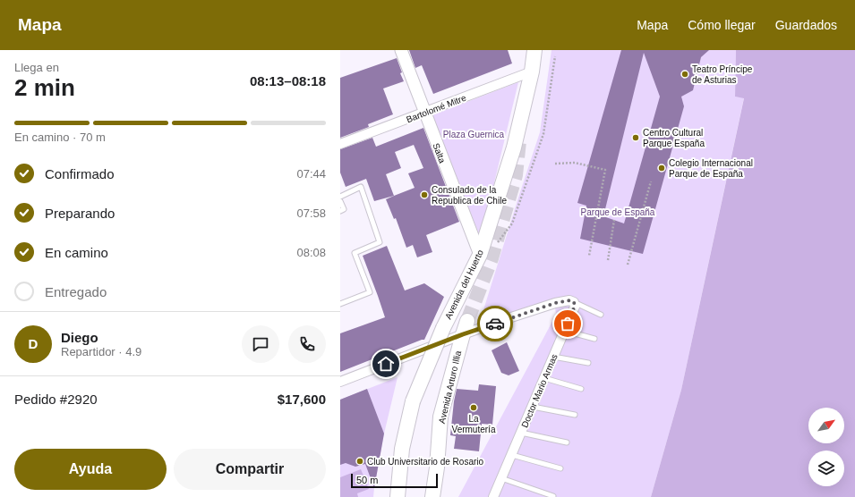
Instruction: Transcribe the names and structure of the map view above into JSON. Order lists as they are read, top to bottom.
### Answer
{
  "streets": {
    "main road": ["Avenida del Huerto", "Avenida Arturo Illia"],
    "street": ["Bartolomé Mitre", "Salta", "Doctor Mario Armas"]
  },
  "crossings": [
    ["Bartolomé Mitre", "Salta"],
    ["Bartolomé Mitre", "Avenida del Huerto"],
    ["Salta", "Avenida del Huerto"]
  ],
  "parks": ["Plaza Guernica", "Parque de España"],
  "places": [
    "Teatro Príncipe de Asturias",
    "Centro Cultural Parque España",
    "Colegio Internacional Parque de España",
    "Consulado de la Republica de Chile",
    "La Vermutería",
    "Club Universitario de Rosario"
  ],
  "scale_bar": "50 m",
  "north": "top right",
  "page": {
    "header": "Mapa",
    "nav": ["Mapa", "Cómo llegar", "Guardados"],
    "heading": ["2 min", "Llega en", "08:13–08:18"],
    "panel": [
      "Diego",
      "Repartidor · 4.9",
      "Pedido #2920",
      "$17,600"
    ],
    "bar": "En camino · 70 m",
    "list": [
      ["Confirmado", "07:44"],
      ["Preparando", "07:58"],
      ["En camino", "08:08"],
      "Entregado"
    ],
    "round": "D",
    "buttons": ["Ayuda", "Compartir"],
    "scale": "50 m"
  }
}
